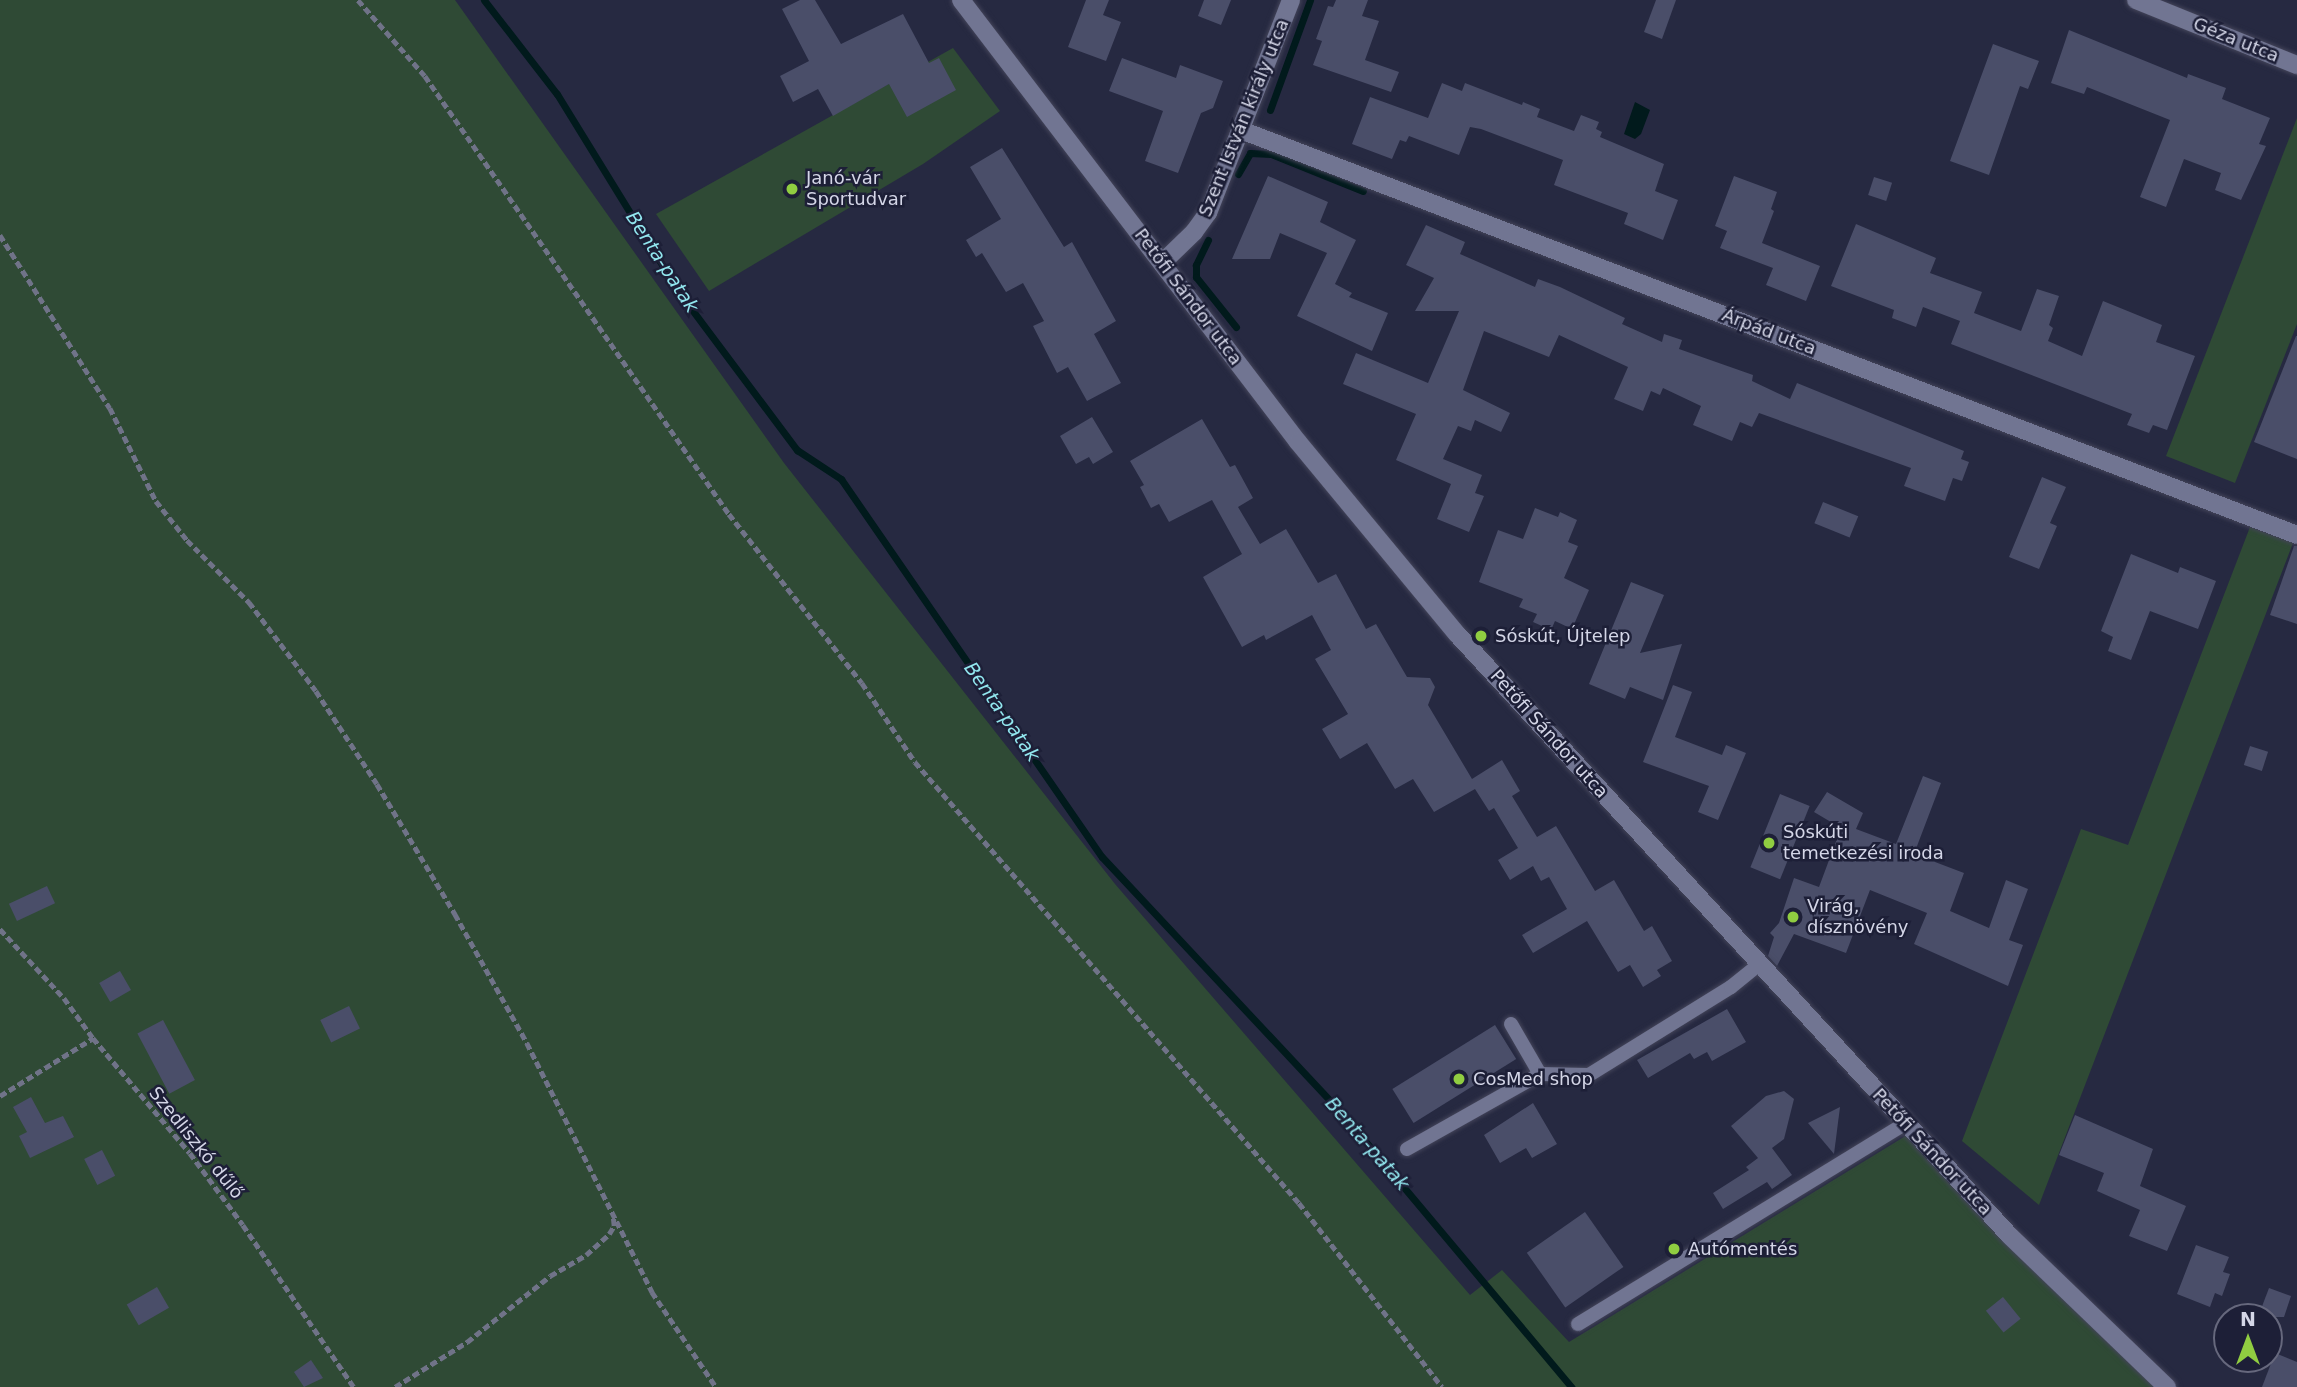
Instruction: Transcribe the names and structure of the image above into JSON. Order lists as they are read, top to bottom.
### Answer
{
  "streets": {
    "main road": [
      "Géza utca",
      "Szent István király utca",
      "Petőfi Sándor utca",
      "Árpád utca"
    ],
    "path": ["Szedliszkó dűlő"]
  },
  "crossings": [
    ["Szent István király utca", "Petőfi Sándor utca"],
    ["Szent István király utca", "Árpád utca"]
  ],
  "water": ["Benta-patak"],
  "places": [
    "Janó-vár Sportudvar",
    "Sóskút, Újtelep",
    "Sóskúti temetkezési iroda",
    "Virág, dísznövény",
    "CosMed shop",
    "Autómentés"
  ],
  "north": "top"
}
